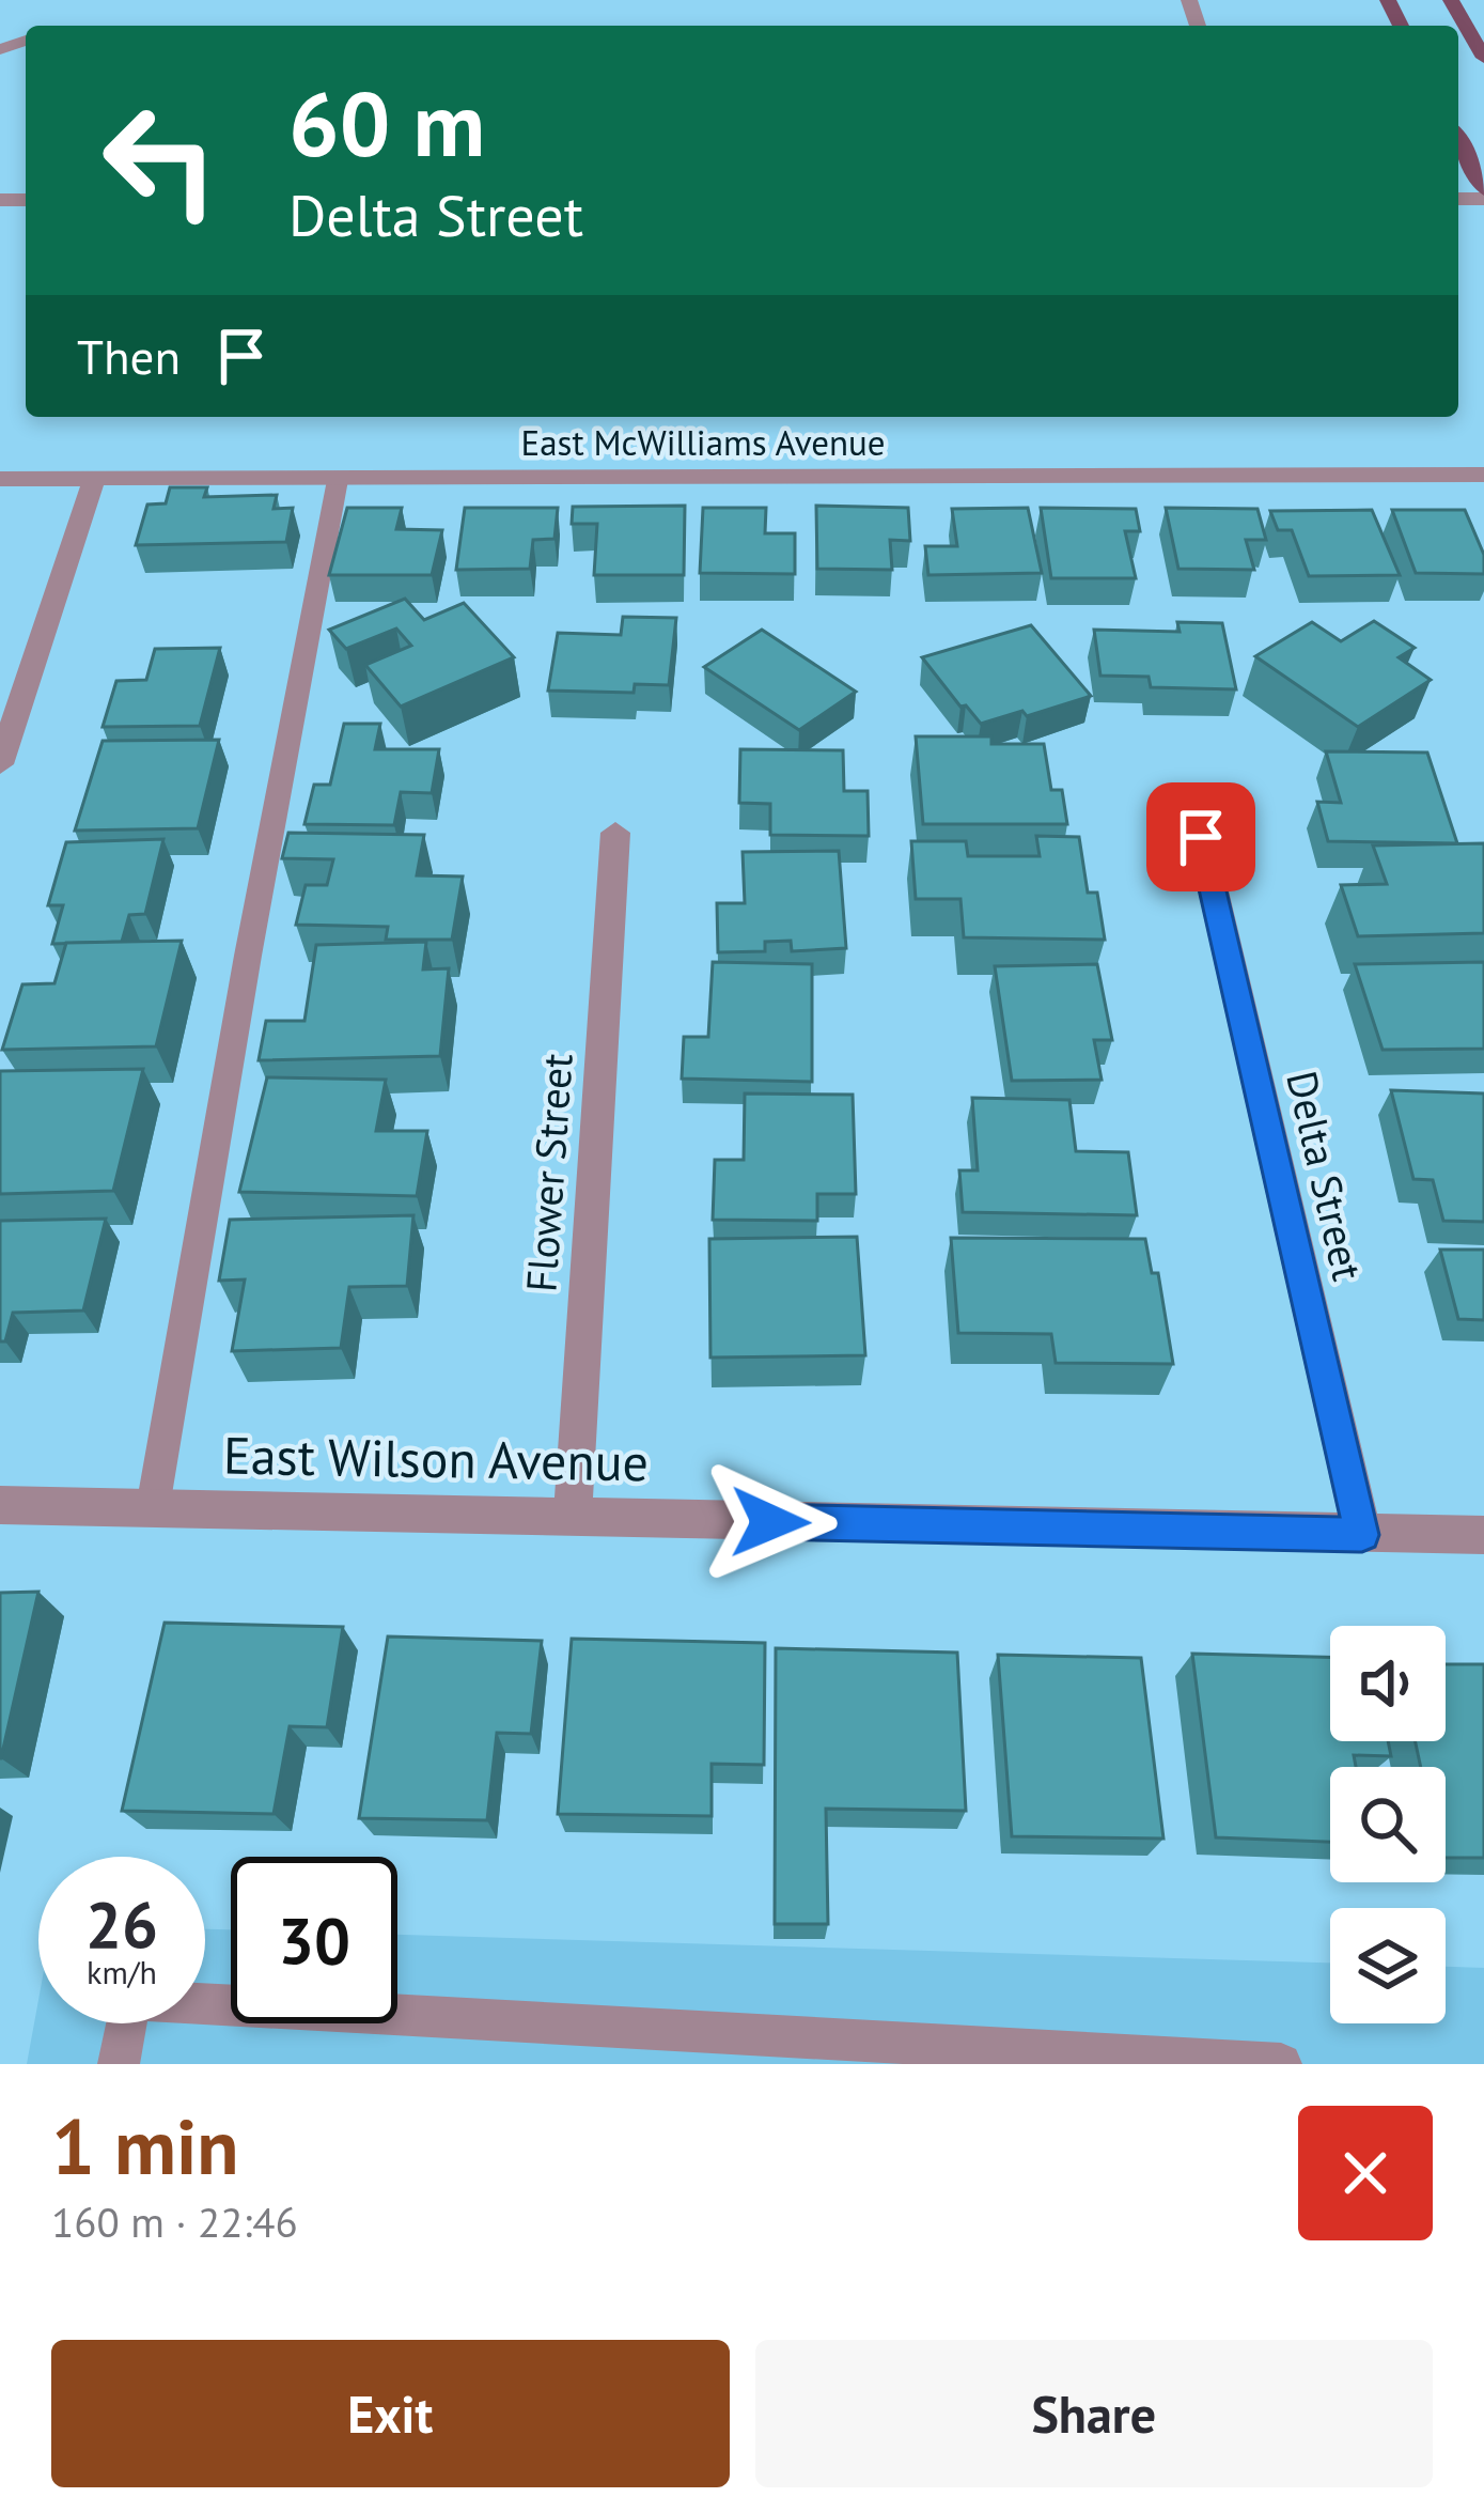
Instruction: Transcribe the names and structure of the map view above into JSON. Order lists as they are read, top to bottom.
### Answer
{
  "streets": {
    "street": [
      "East McWilliams Avenue",
      "Flower Street",
      "Delta Street",
      "East Wilson Avenue"
    ]
  },
  "crossings": [
    ["Flower Street", "East Wilson Avenue"],
    ["Delta Street", "East Wilson Avenue"]
  ],
  "page": {
    "turn": ["60 m", "Delta Street"],
    "then": "Then",
    "speed": "26 km/h",
    "limit": "30",
    "heading": ["1 min", "160 m · 22:46"],
    "buttons": ["Exit", "Share"]
  }
}
